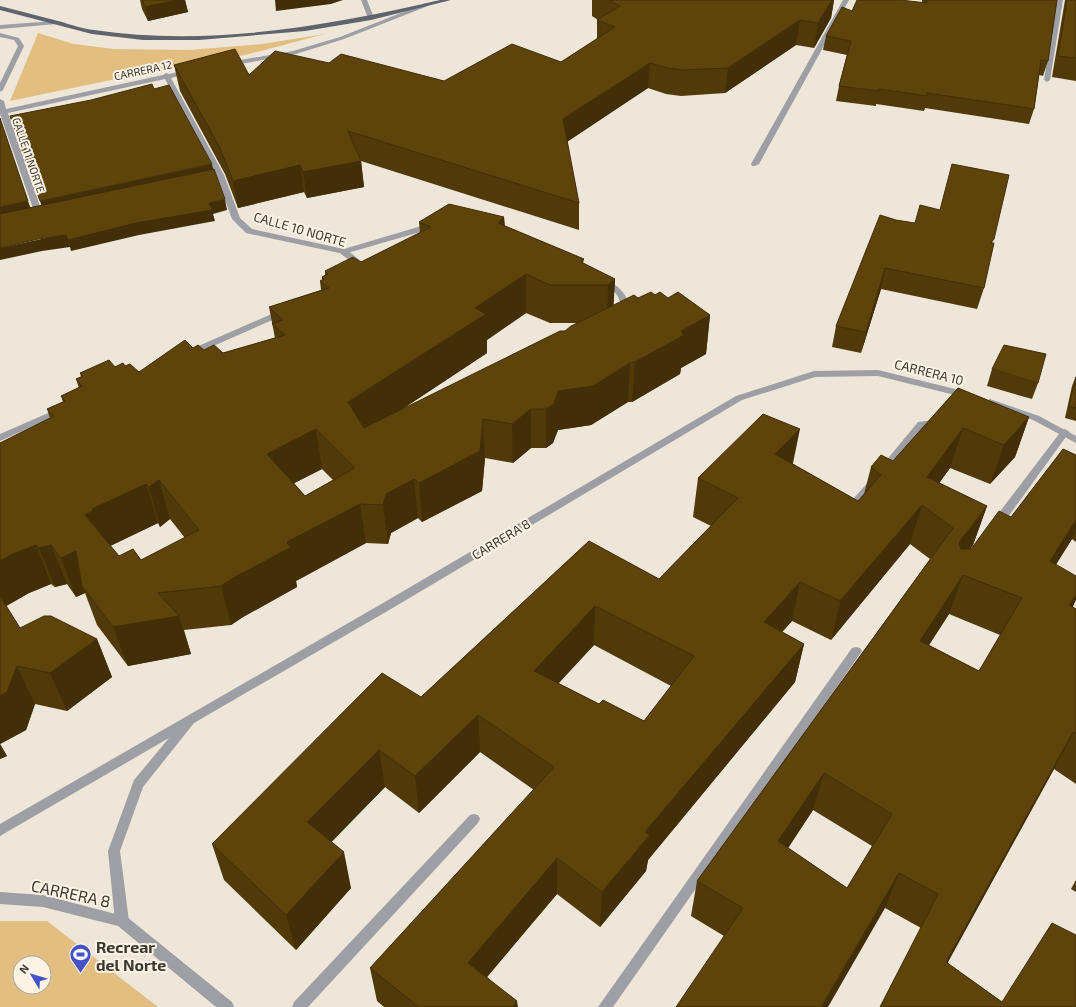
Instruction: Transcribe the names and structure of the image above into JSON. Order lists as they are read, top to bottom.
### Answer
{
  "streets": {
    "street": [
      "CARRERA 12",
      "CALLE 11 NORTE",
      "CALLE 10 NORTE",
      "CARRERA 10",
      "CARRERA 8"
    ]
  },
  "crossings": [
    ["CARRERA 12", "CALLE 11 NORTE"],
    ["CARRERA 12", "CALLE 10 NORTE"],
    ["CARRERA 10", "CARRERA 8"]
  ],
  "places": {
    "sports": ["Recrear del Norte"]
  },
  "north": "top left"
}
